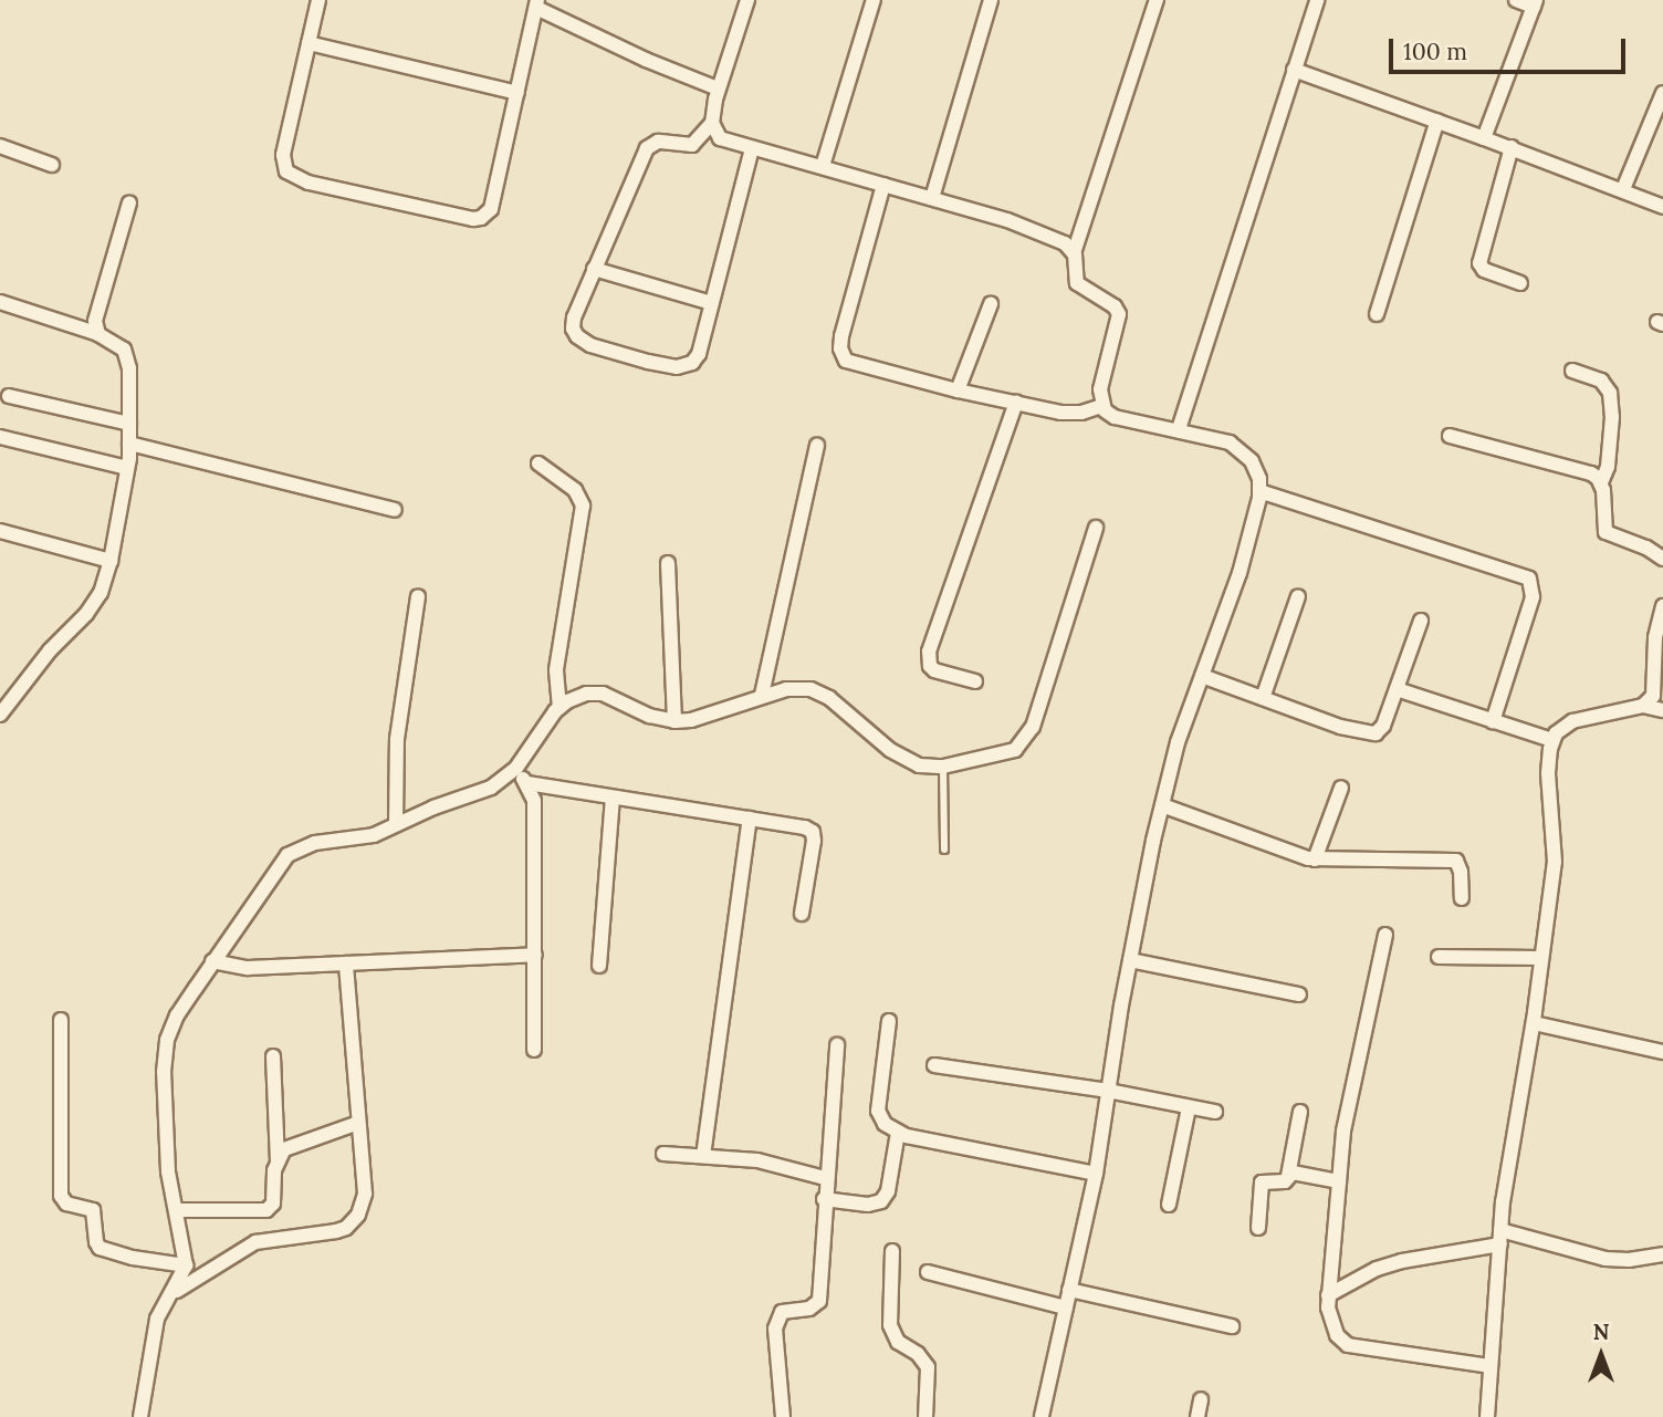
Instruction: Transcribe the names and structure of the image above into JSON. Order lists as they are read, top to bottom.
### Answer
{
  "scale_bar": "100 m",
  "north": "top"
}
